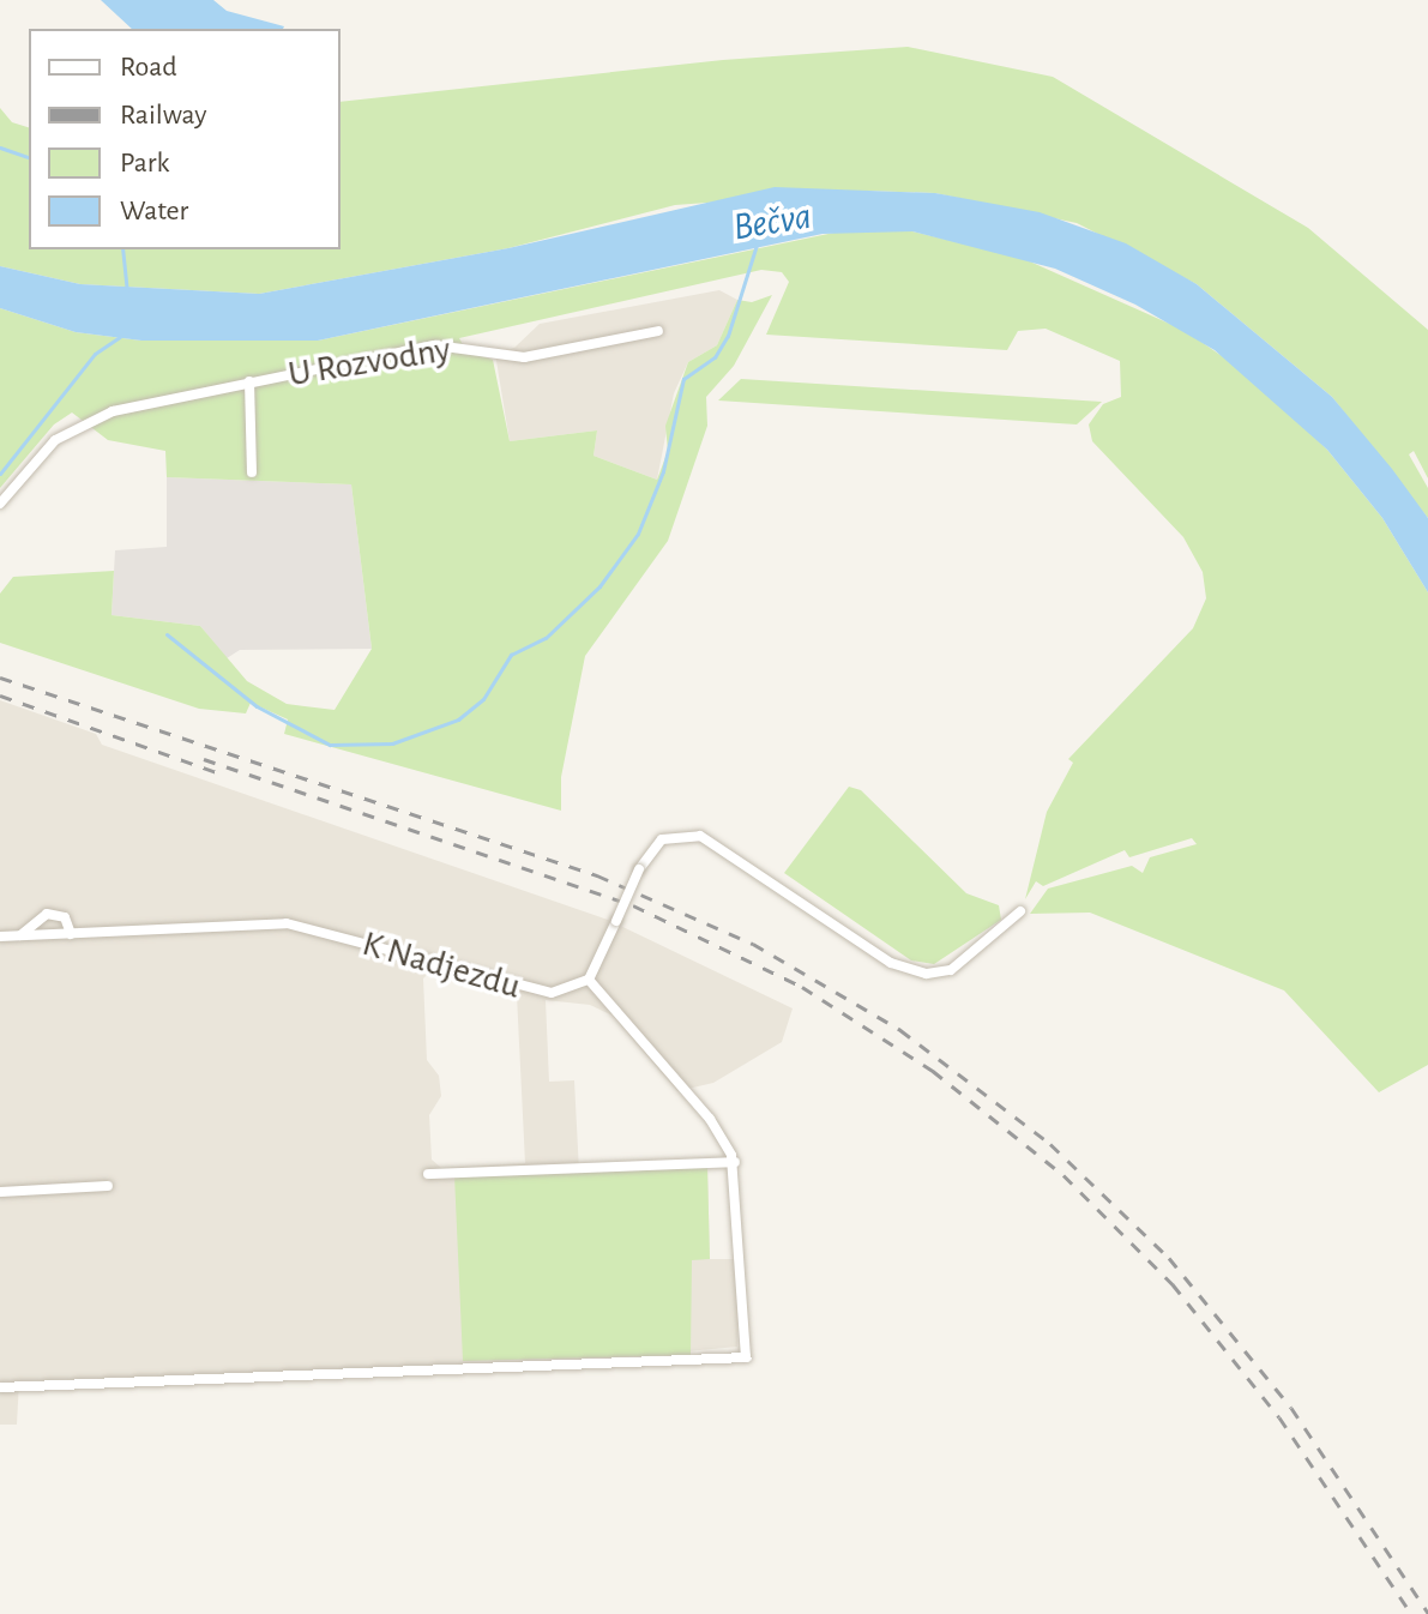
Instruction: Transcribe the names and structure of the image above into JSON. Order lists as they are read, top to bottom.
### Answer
{
  "streets": {
    "street": ["U Rozvodny", "K Nadjezdu"]
  },
  "water": ["Bečva"],
  "legend": [
    "Road",
    "Railway",
    "Park",
    "Water"
  ]
}
